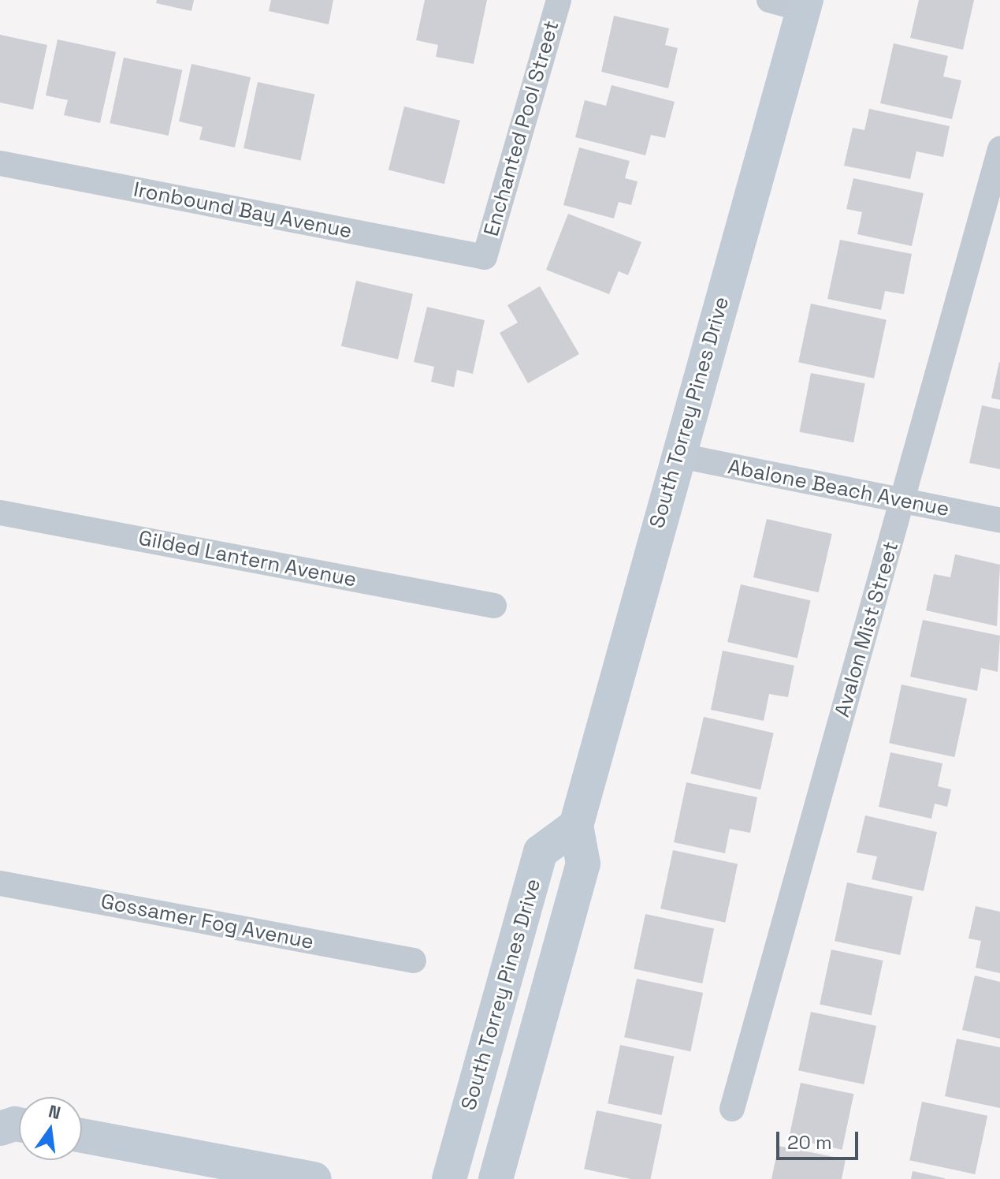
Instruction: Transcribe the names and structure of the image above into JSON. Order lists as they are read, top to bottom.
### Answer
{
  "streets": {
    "street": [
      "Enchanted Pool Street",
      "Ironbound Bay Avenue",
      "South Torrey Pines Drive",
      "Abalone Beach Avenue",
      "Gilded Lantern Avenue",
      "Avalon Mist Street",
      "Gossamer Fog Avenue"
    ]
  },
  "crossings": [
    ["Enchanted Pool Street", "Ironbound Bay Avenue"],
    ["South Torrey Pines Drive", "Abalone Beach Avenue"],
    ["Abalone Beach Avenue", "Avalon Mist Street"]
  ],
  "scale_bar": "20 m",
  "north": "top"
}
